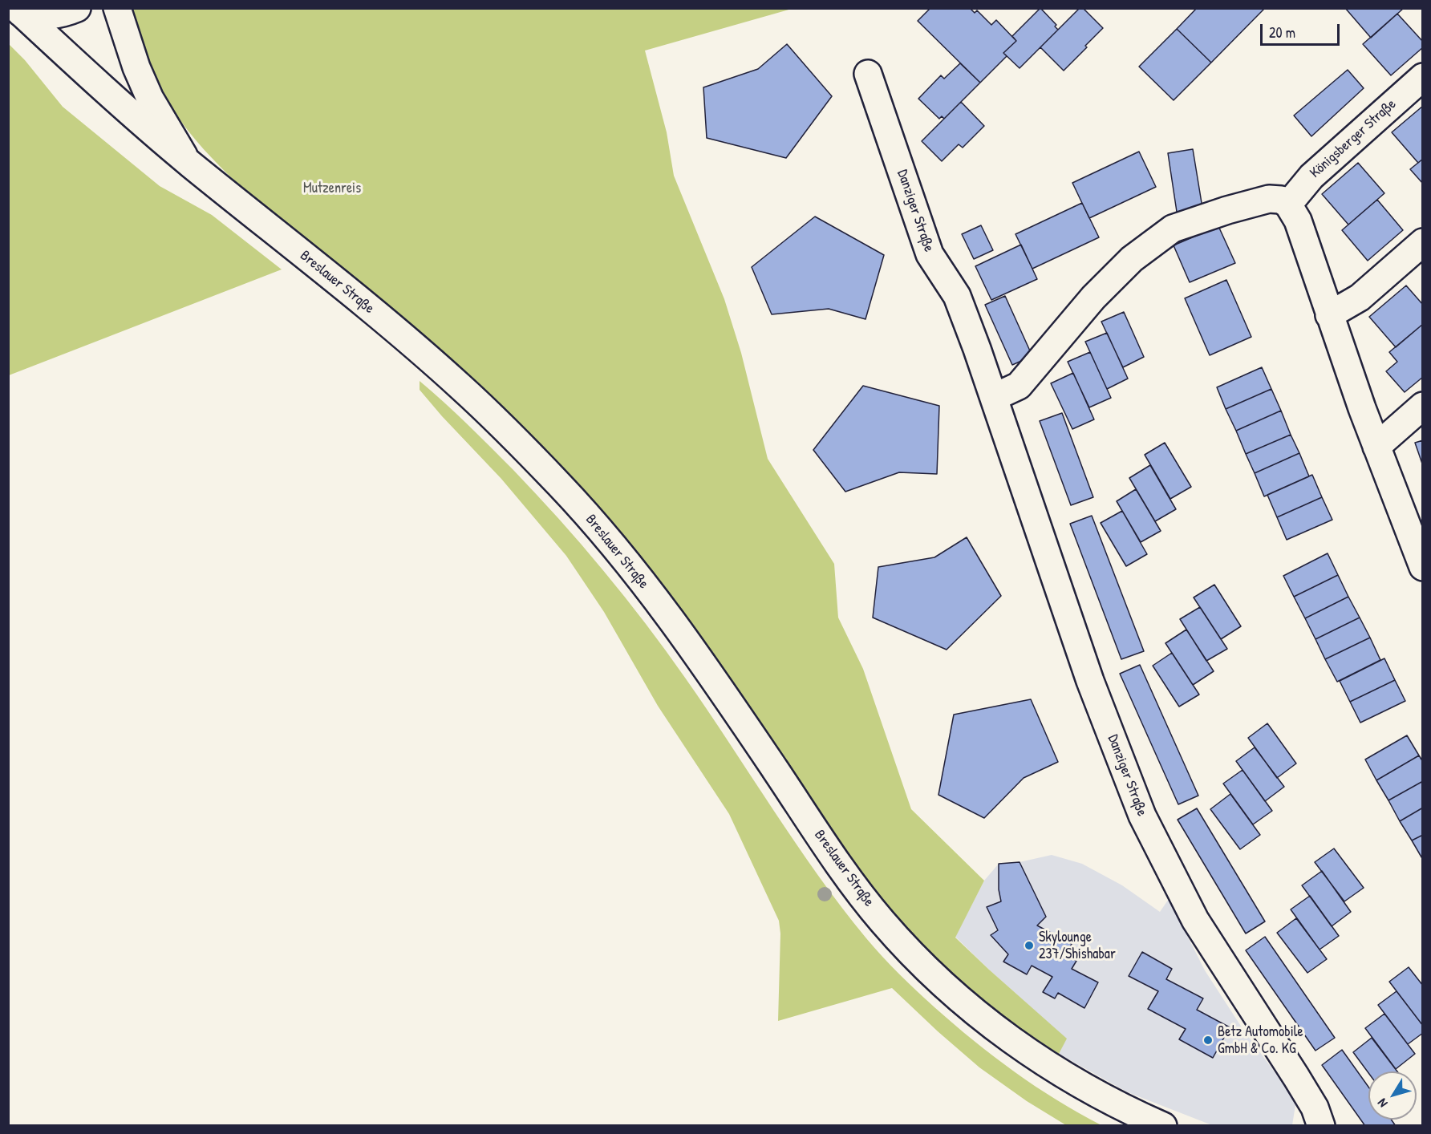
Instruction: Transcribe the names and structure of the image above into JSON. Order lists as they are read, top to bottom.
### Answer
{
  "streets": {
    "street": ["Königsberger Straße", "Danziger Straße", "Breslauer Straße"]
  },
  "parks": ["Mutzenreis"],
  "places": ["Skylounge 237/Shishabar", "Betz Automobile GmbH & Co. KG"],
  "scale_bar": "20 m",
  "north": "bottom left"
}
